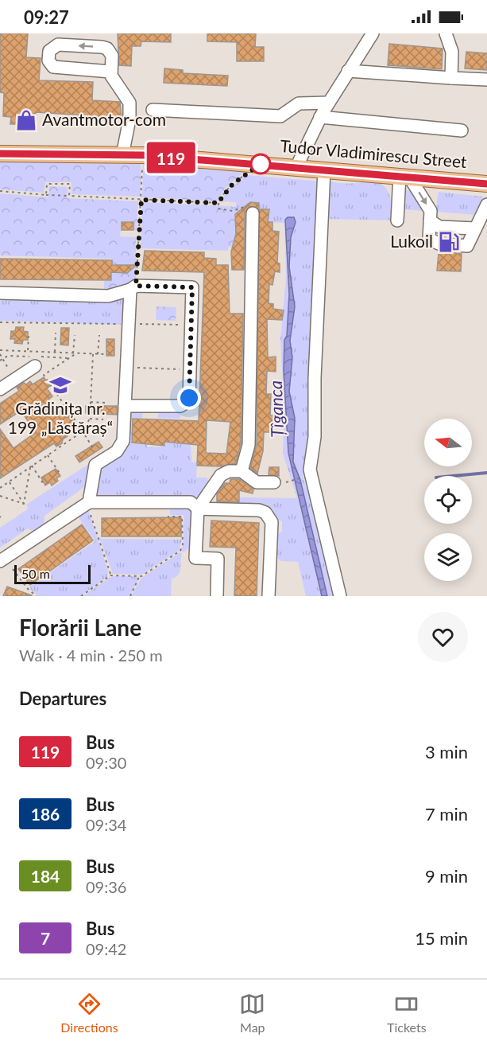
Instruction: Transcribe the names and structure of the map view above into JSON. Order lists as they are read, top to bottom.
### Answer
{
  "streets": {
    "main road": ["Tudor Vladimirescu Street"]
  },
  "water": ["Țîganca"],
  "places": {
    "shop": ["Avantmotor-com"],
    "fuel station": ["Lukoil"],
    "school or university": ["Grădinița nr. 199 „Lăstăraș“"]
  },
  "lines": ["bus line 119"],
  "scale_bar": "50 m",
  "north": "left",
  "page": {
    "status": "09:27",
    "on_map": "119",
    "scale": "50 m",
    "heading": [
      ["Florării Lane", "Walk · 4 min · 250 m"],
      "Departures"
    ],
    "list": [
      {
        "mark": "119",
        "name": "Bus",
        "note": "09:30",
        "value": "3 min"
      },
      {
        "mark": "186",
        "name": "Bus",
        "note": "09:34",
        "value": "7 min"
      },
      {
        "mark": "184",
        "name": "Bus",
        "note": "09:36",
        "value": "9 min"
      },
      {
        "mark": "7",
        "name": "Bus",
        "note": "09:42",
        "value": "15 min"
      }
    ],
    "tabs": ["Directions", "Map", "Tickets"]
  }
}
